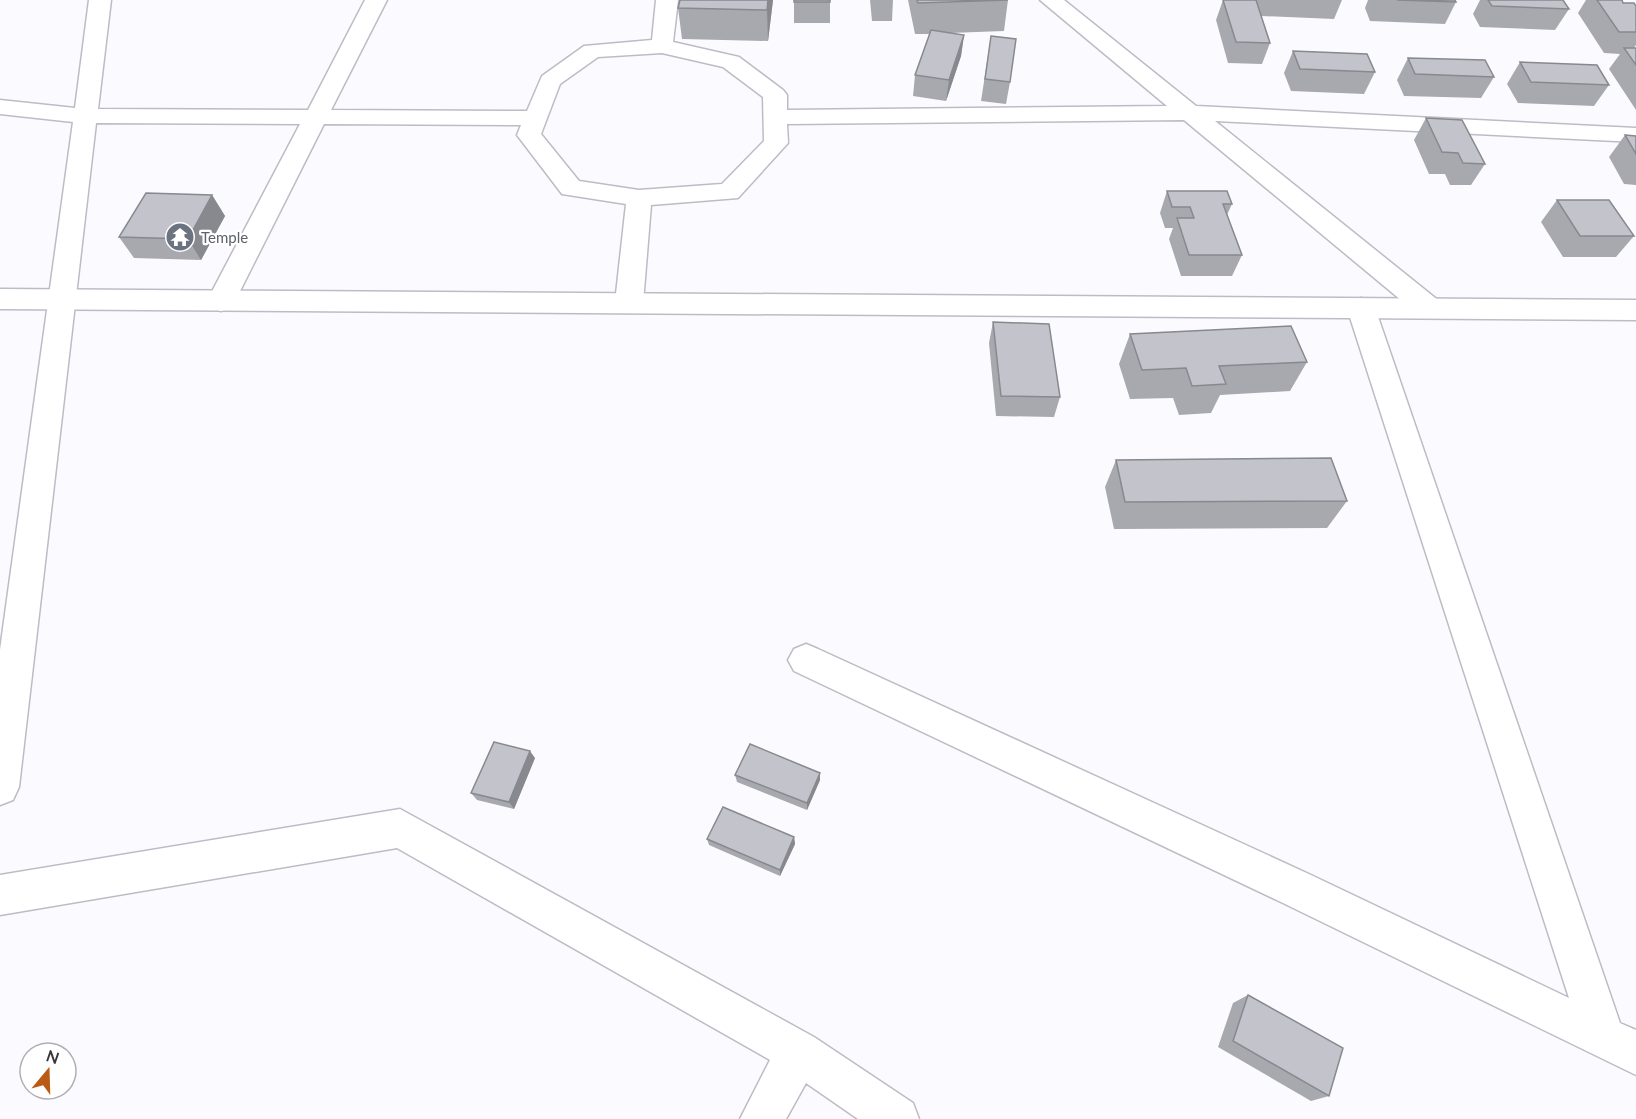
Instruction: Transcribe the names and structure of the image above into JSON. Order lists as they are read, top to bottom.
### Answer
{
  "places": {
    "temple": ["Temple"]
  },
  "north": "top"
}
